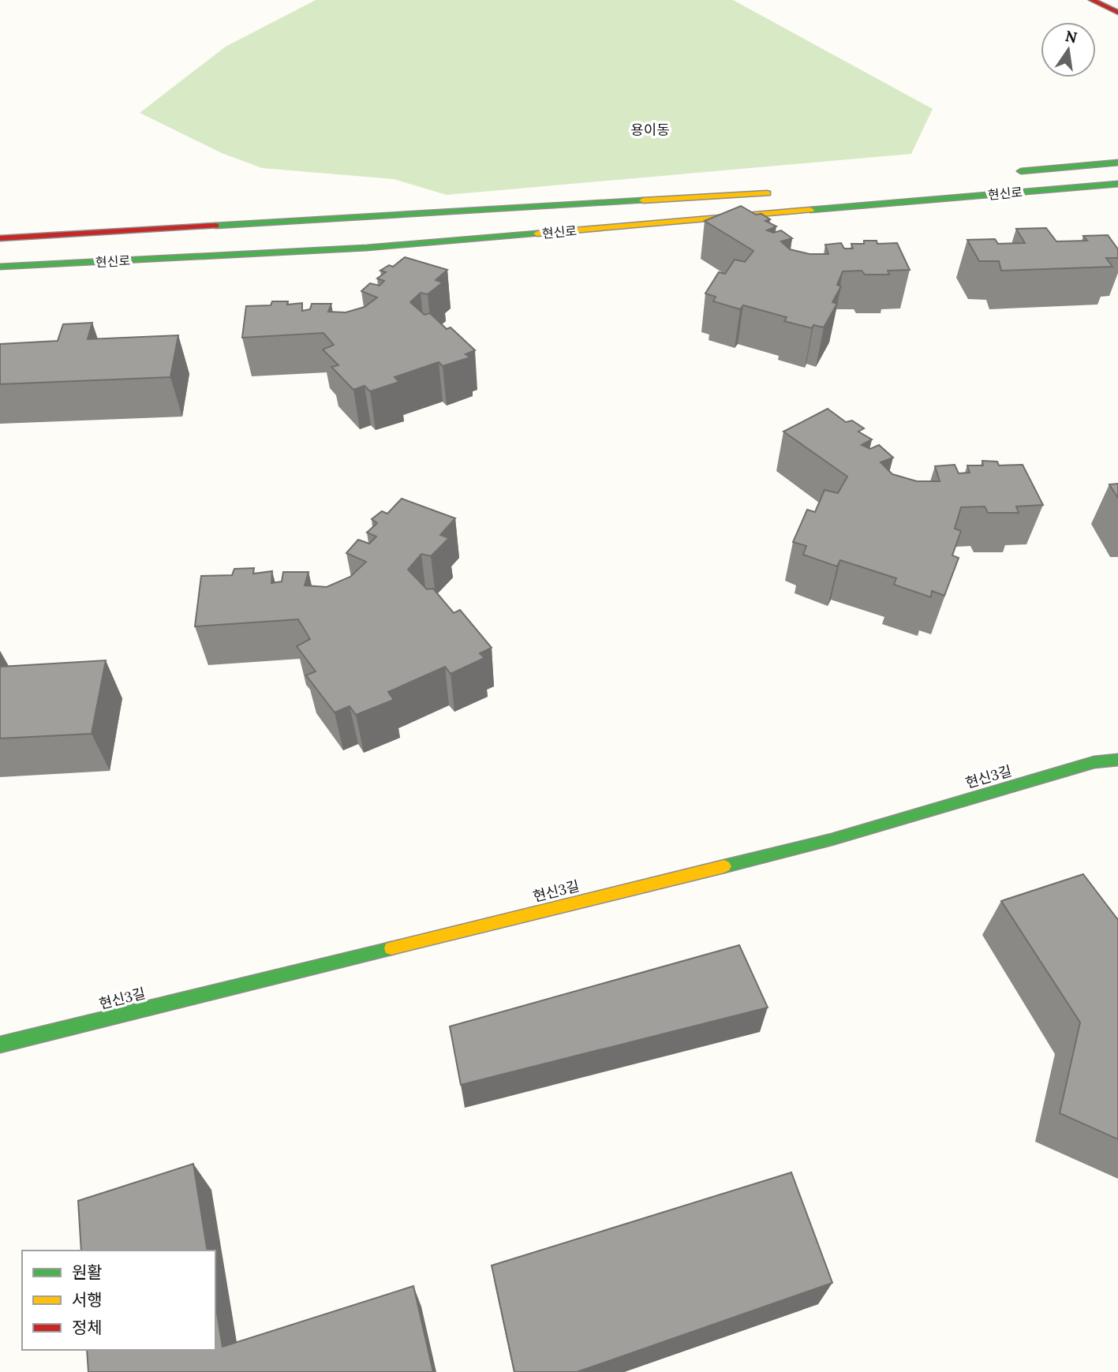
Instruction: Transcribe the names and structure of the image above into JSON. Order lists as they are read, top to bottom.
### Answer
{
  "streets": {
    "street": ["현신로", "현신3길"]
  },
  "districts": ["용이동"],
  "legend": ["원활", "서행", "정체"],
  "north": "top"
}
